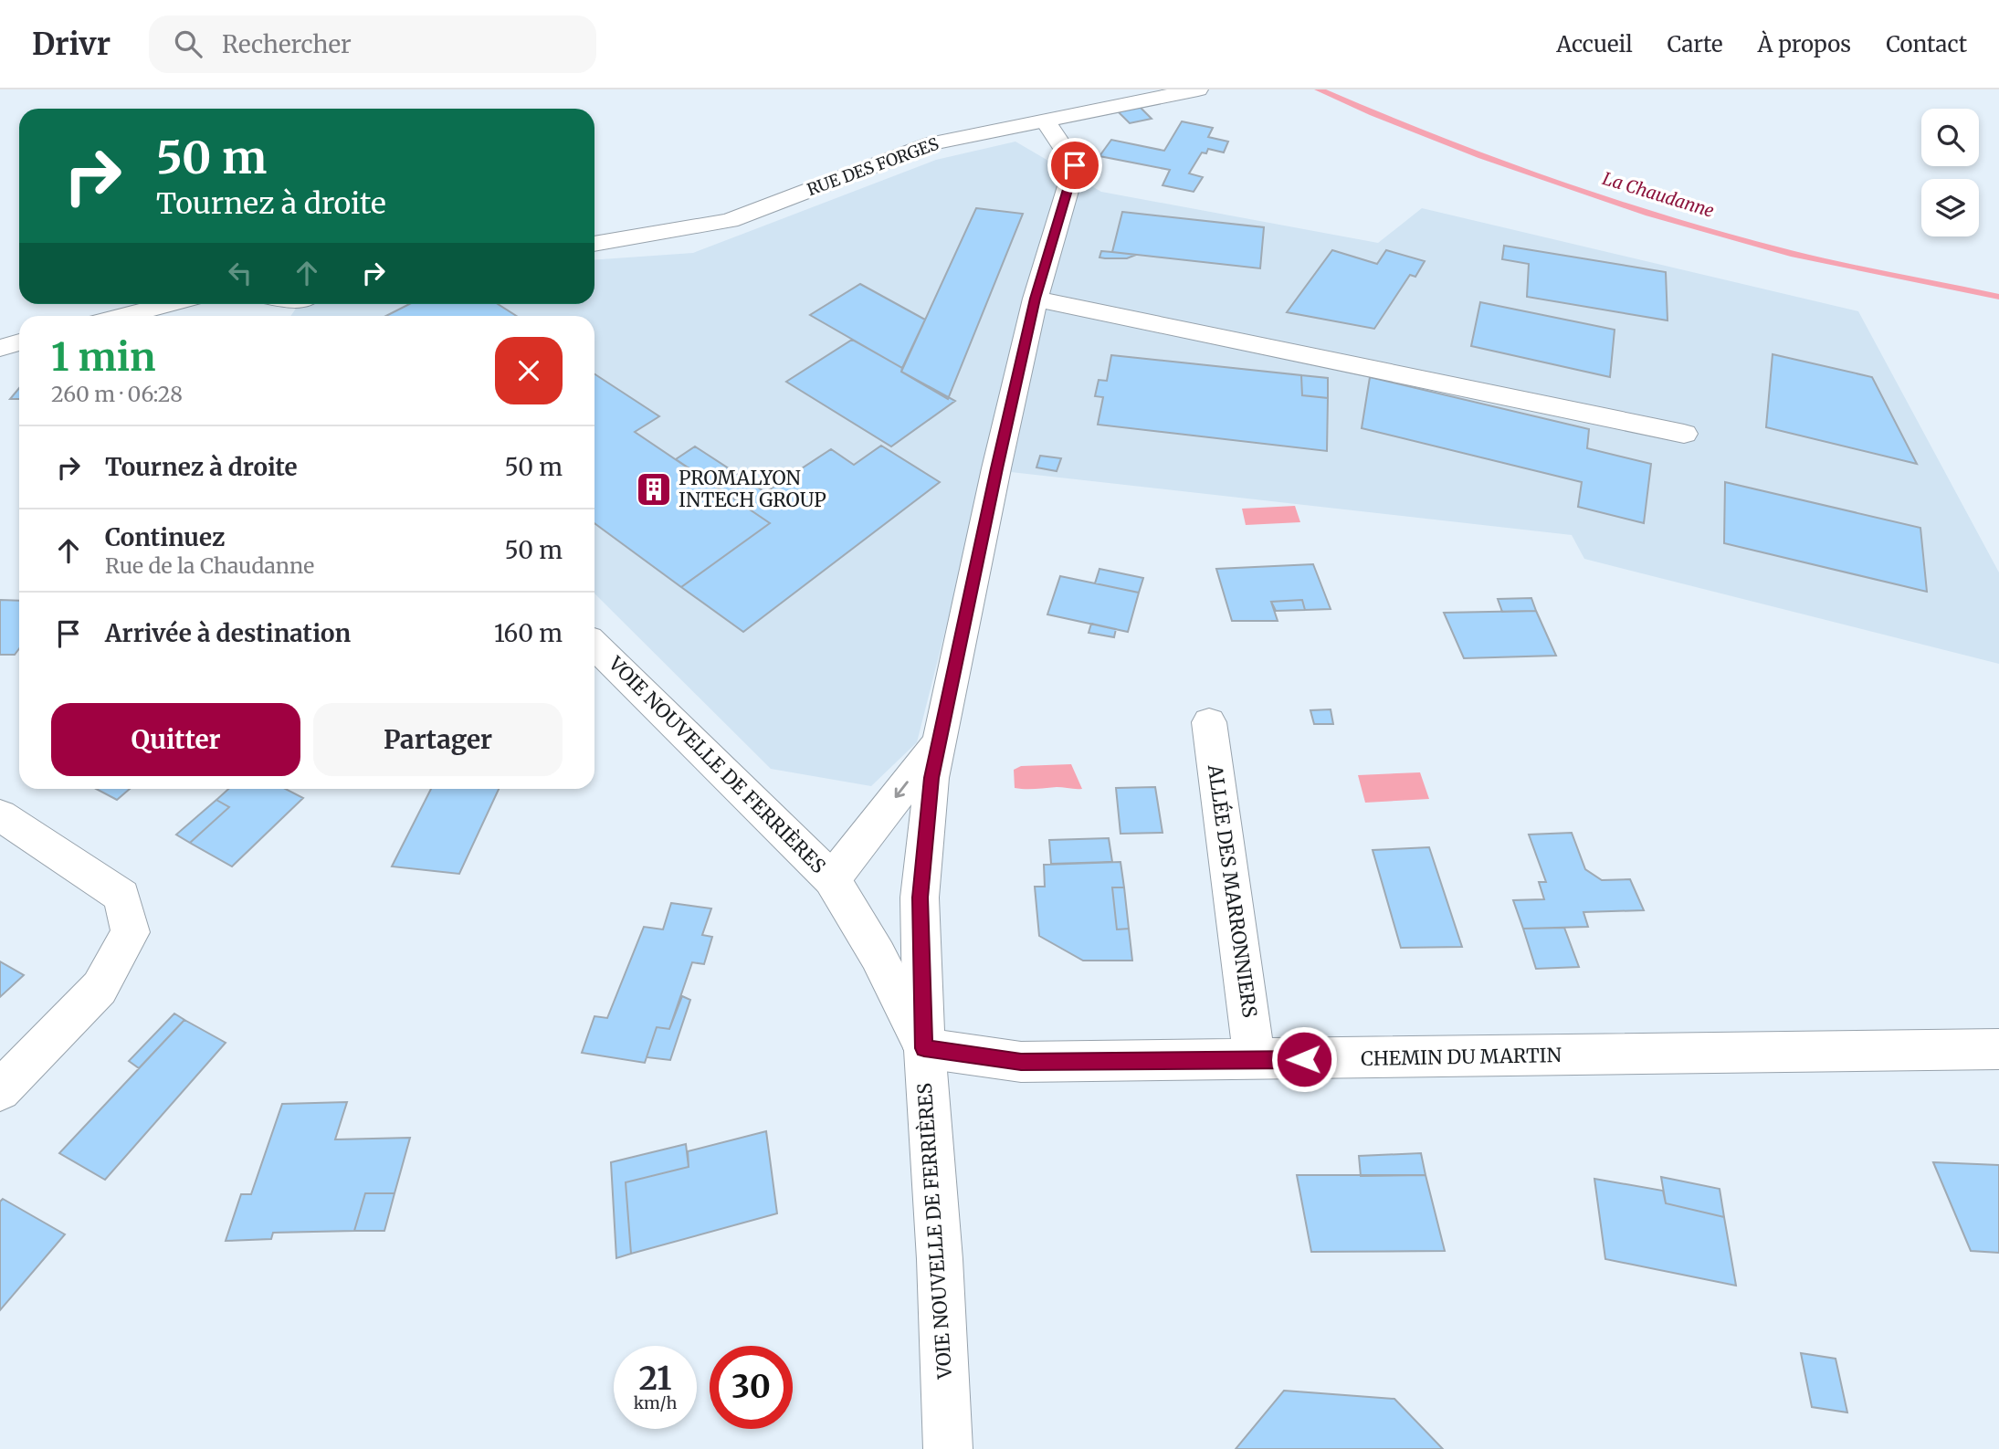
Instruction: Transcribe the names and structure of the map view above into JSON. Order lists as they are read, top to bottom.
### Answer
{
  "streets": {
    "street": [
      "RUE DES FORGES",
      "VOIE NOUVELLE DE FERRIÈRES",
      "ALLÉE DES MARRONNIERS",
      "CHEMIN DU MARTIN"
    ]
  },
  "crossings": [
    ["VOIE NOUVELLE DE FERRIÈRES", "CHEMIN DU MARTIN"],
    ["ALLÉE DES MARRONNIERS", "CHEMIN DU MARTIN"]
  ],
  "water": ["La Chaudanne"],
  "places": {
    "building": ["PROMALYON INTECH GROUP"]
  },
  "page": {
    "header": "Drivr",
    "search": "Rechercher",
    "nav": [
      "Accueil",
      "Carte",
      "À propos",
      "Contact"
    ],
    "turn": ["50 m", "Tournez à droite"],
    "heading": ["1 min", "260 m · 06:28"],
    "list": [
      {
        "name": "Tournez à droite",
        "value": "50 m"
      },
      {
        "name": "Continuez",
        "note": "Rue de la Chaudanne",
        "value": "50 m"
      },
      {
        "name": "Arrivée à destination",
        "value": "160 m"
      }
    ],
    "buttons": ["Quitter", "Partager"],
    "speed": "21 km/h",
    "limit": "30"
  }
}
